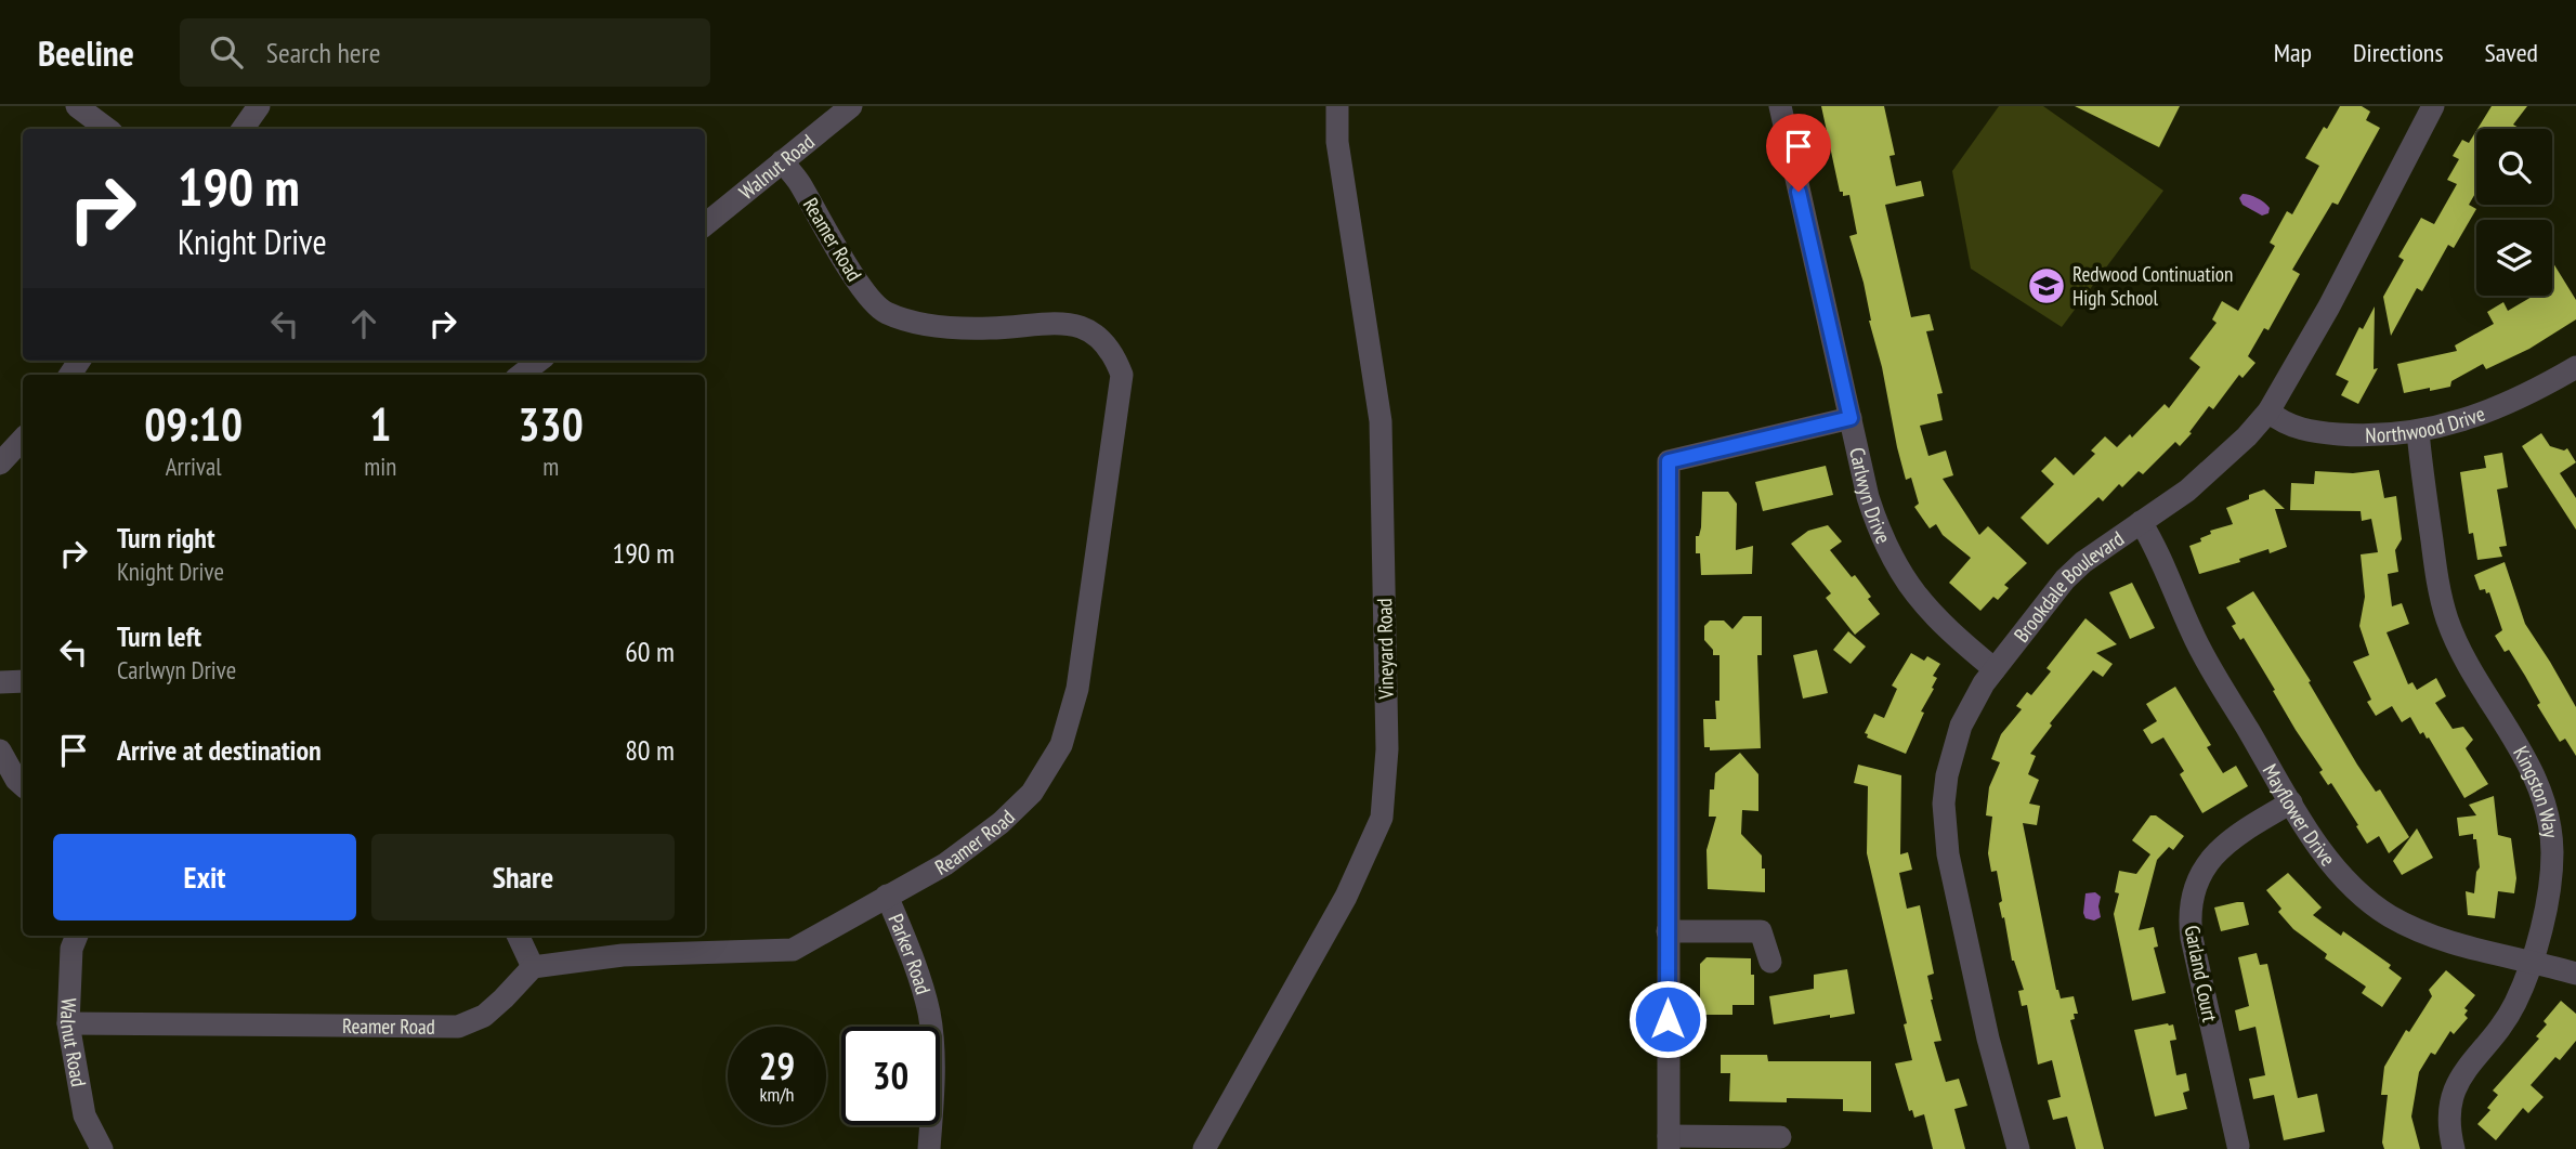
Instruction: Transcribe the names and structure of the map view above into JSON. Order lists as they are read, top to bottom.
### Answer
{
  "streets": {
    "street": [
      "Walnut Road",
      "Reamer Road",
      "Northwood Drive",
      "Carlwyn Drive",
      "Brookdale Boulevard",
      "Vineyard Road",
      "Kingston Way",
      "Mayflower Drive",
      "Parker Road",
      "Garland Court"
    ]
  },
  "crossings": [
    ["Walnut Road", "Reamer Road"],
    ["Reamer Road", "Parker Road"],
    ["Northwood Drive", "Brookdale Boulevard"],
    ["Northwood Drive", "Kingston Way"],
    ["Carlwyn Drive", "Brookdale Boulevard"],
    ["Brookdale Boulevard", "Mayflower Drive"],
    ["Kingston Way", "Mayflower Drive"],
    ["Mayflower Drive", "Garland Court"]
  ],
  "places": {
    "school or university": ["Redwood Continuation High School"]
  },
  "page": {
    "header": "Beeline",
    "search": "Search here",
    "nav": ["Map", "Directions", "Saved"],
    "turn": ["190 m", "Knight Drive"],
    "eta": [
      "09:10",
      "Arrival",
      "1",
      "min",
      "330",
      "m"
    ],
    "list": [
      {
        "name": "Turn right",
        "note": "Knight Drive",
        "value": "190 m"
      },
      {
        "name": "Turn left",
        "note": "Carlwyn Drive",
        "value": "60 m"
      },
      {
        "name": "Arrive at destination",
        "value": "80 m"
      }
    ],
    "buttons": ["Exit", "Share"],
    "speed": "29 km/h",
    "limit": "30"
  }
}
